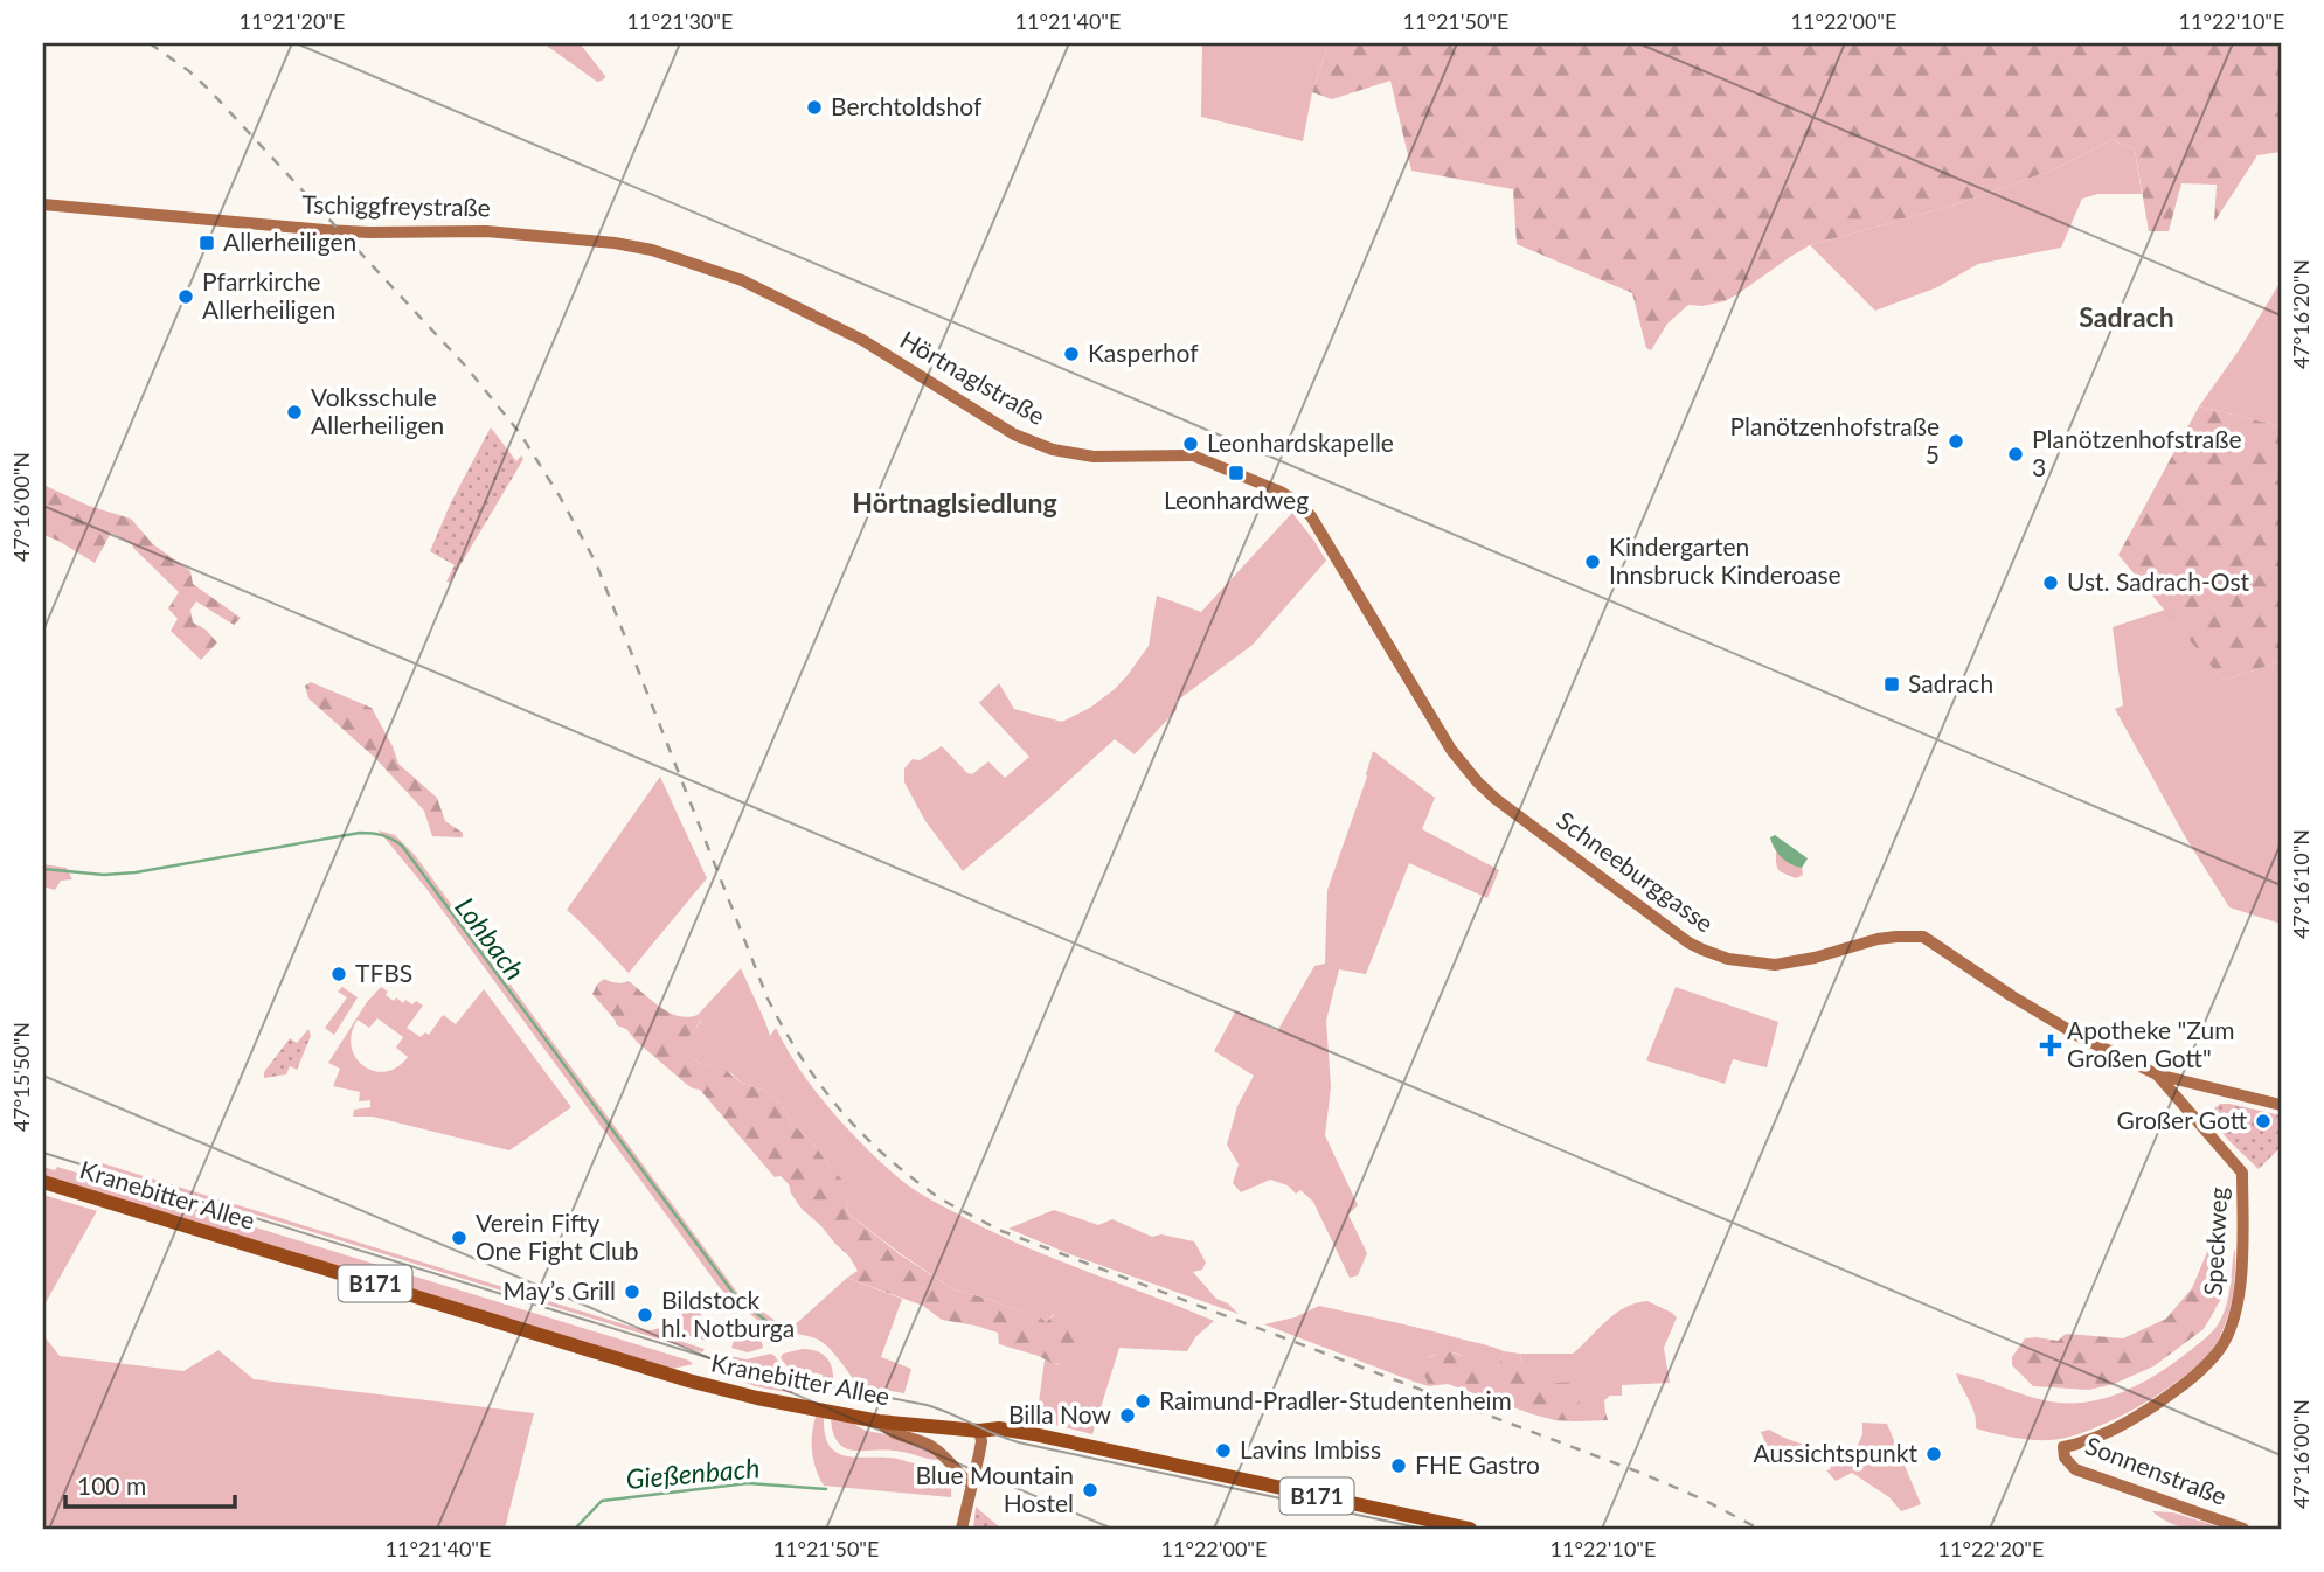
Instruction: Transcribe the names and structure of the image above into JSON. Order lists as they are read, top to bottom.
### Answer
{
  "streets": {
    "main road": ["Kranebitter Allee", "B171"],
    "street": [
      "Tschiggfreystraße",
      "Hörtnaglstraße",
      "Schneeburggasse",
      "Speckweg",
      "Sonnenstraße"
    ]
  },
  "crossings": [
    ["Tschiggfreystraße", "Hörtnaglstraße"],
    ["Hörtnaglstraße", "Schneeburggasse"],
    ["Schneeburggasse", "Speckweg"],
    ["Speckweg", "Sonnenstraße"]
  ],
  "districts": ["Sadrach", "Hörtnaglsiedlung"],
  "water": ["Lohbach", "Gießenbach"],
  "places": {
    "other": [
      "Berchtoldshof",
      "Pfarrkirche Allerheiligen",
      "Kasperhof",
      "Volksschule Allerheiligen",
      "Planötzenhofstraße 5",
      "Leonhardskapelle",
      "Planötzenhofstraße 3",
      "Kindergarten Innsbruck Kinderoase",
      "Ust. Sadrach-Ost",
      "TFBS",
      "Großer Gott",
      "Verein Fifty One Fight Club",
      "May’s Grill",
      "Bildstock hl. Notburga",
      "Raimund-Pradler-Studentenheim",
      "Billa Now",
      "Lavins Imbiss",
      "Aussichtspunkt",
      "FHE Gastro",
      "Blue Mountain Hostel"
    ],
    "transit": ["Allerheiligen", "Leonhardweg", "Sadrach"],
    "health": ["Apotheke \"Zum Großen Gott\""]
  },
  "scale_bar": "100 m",
  "coordinates": [
    "11°21'20\"E",
    "11°21'30\"E",
    "11°21'40\"E",
    "11°21'50\"E",
    "11°22'00\"E",
    "11°22'10\"E",
    "47°16'20\"N",
    "47°16'00\"N",
    "47°16'10\"N",
    "47°15'50\"N",
    "11°22'20\"E"
  ]
}
